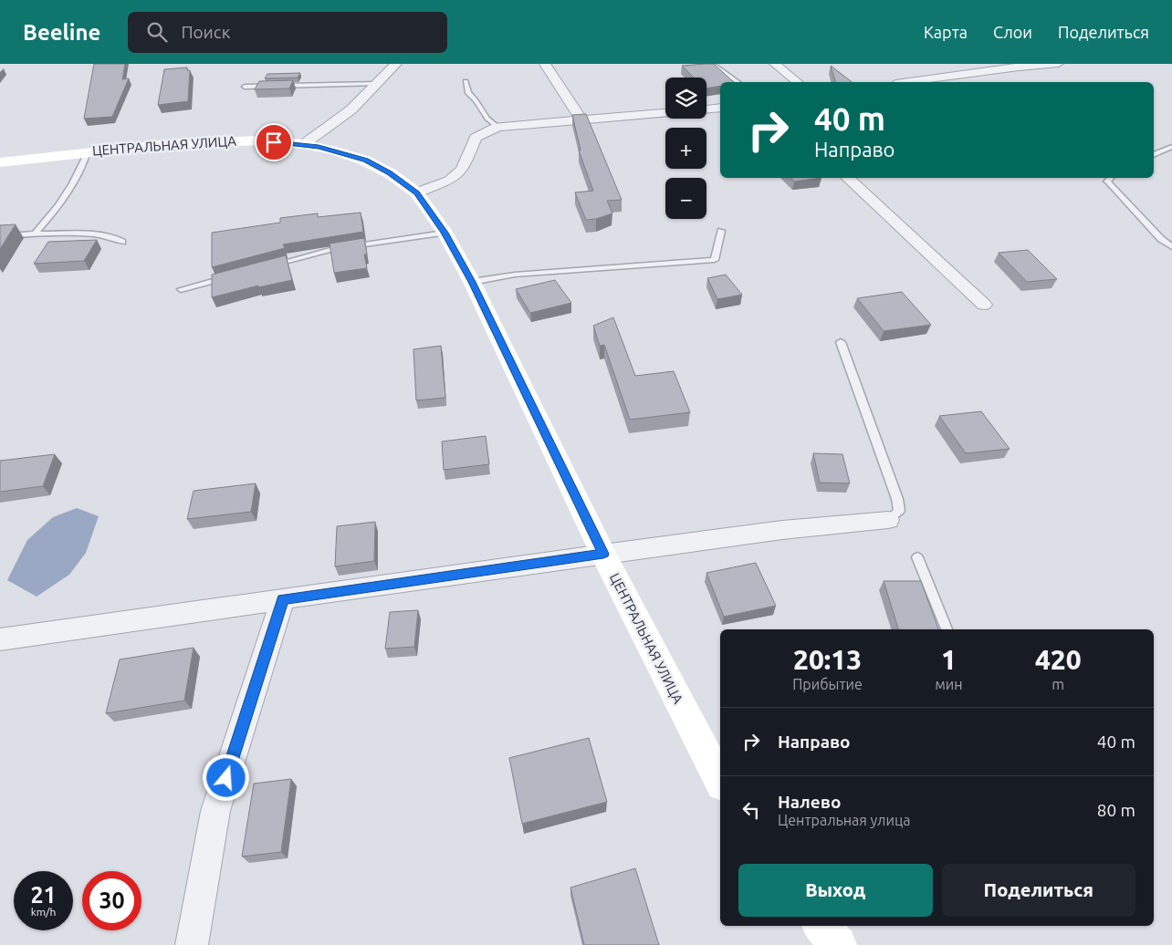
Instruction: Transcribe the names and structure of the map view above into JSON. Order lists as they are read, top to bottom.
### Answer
{
  "streets": {
    "street": ["ЦЕНТРАЛЬНАЯ УЛИЦА"]
  },
  "page": {
    "header": "Beeline",
    "search": "Поиск",
    "nav": ["Карта", "Слои", "Поделиться"],
    "map_buttons": ["+", "−"],
    "turn": ["40 m", "Направо"],
    "eta": [
      "20:13",
      "Прибытие",
      "1",
      "мин",
      "420",
      "m"
    ],
    "list": [
      {
        "name": "Направо",
        "value": "40 m"
      },
      {
        "name": "Налево",
        "note": "Центральная улица",
        "value": "80 m"
      }
    ],
    "buttons": ["Выход", "Поделиться"],
    "speed": "21 km/h",
    "limit": "30"
  }
}
